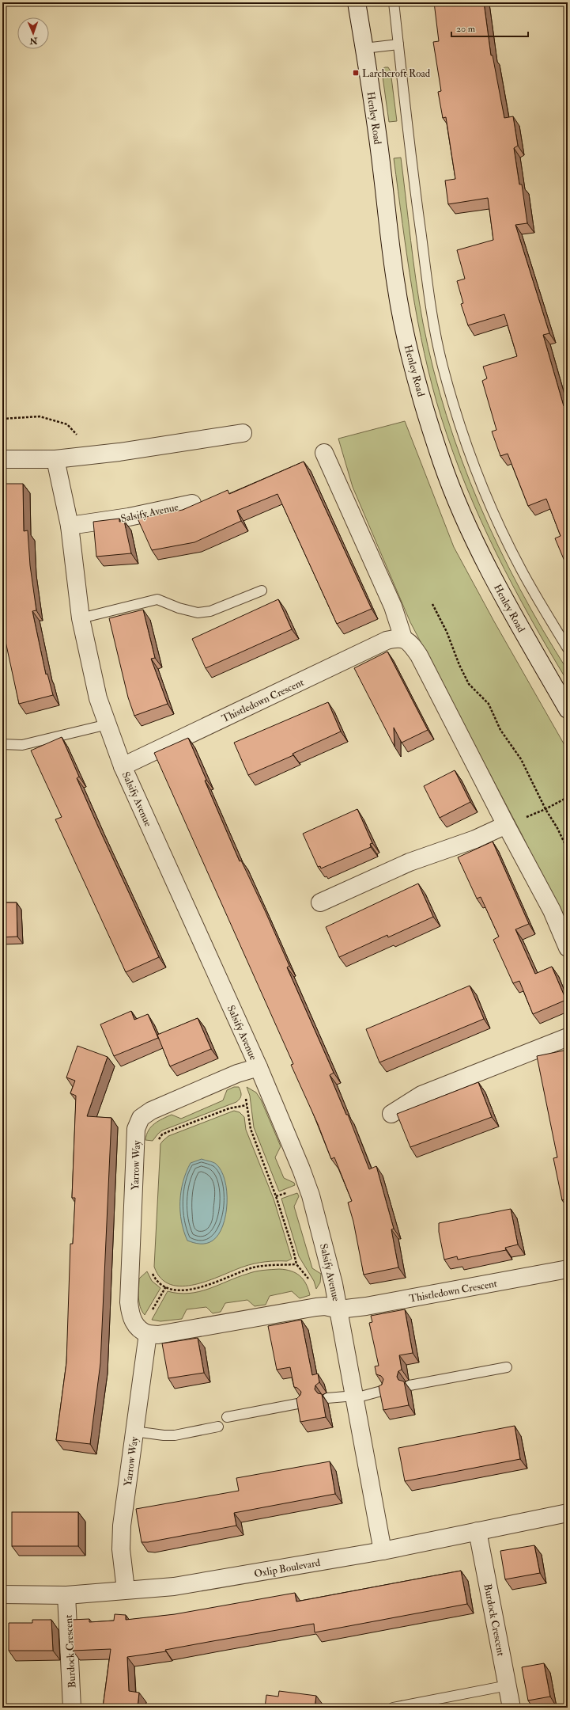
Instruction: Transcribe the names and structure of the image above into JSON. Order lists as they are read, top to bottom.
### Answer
{
  "streets": {
    "street": [
      "Henley Road",
      "Salsify Avenue",
      "Thistledown Crescent",
      "Yarrow Way",
      "Oxlip Boulevard",
      "Burdock Crescent"
    ]
  },
  "crossings": [
    ["Salsify Avenue", "Thistledown Crescent"],
    ["Salsify Avenue", "Yarrow Way"],
    ["Salsify Avenue", "Oxlip Boulevard"],
    ["Yarrow Way", "Oxlip Boulevard"],
    ["Oxlip Boulevard", "Burdock Crescent"]
  ],
  "places": {
    "transit": ["Larchcroft Road"]
  },
  "scale_bar": "20 m",
  "north": "bottom"
}
